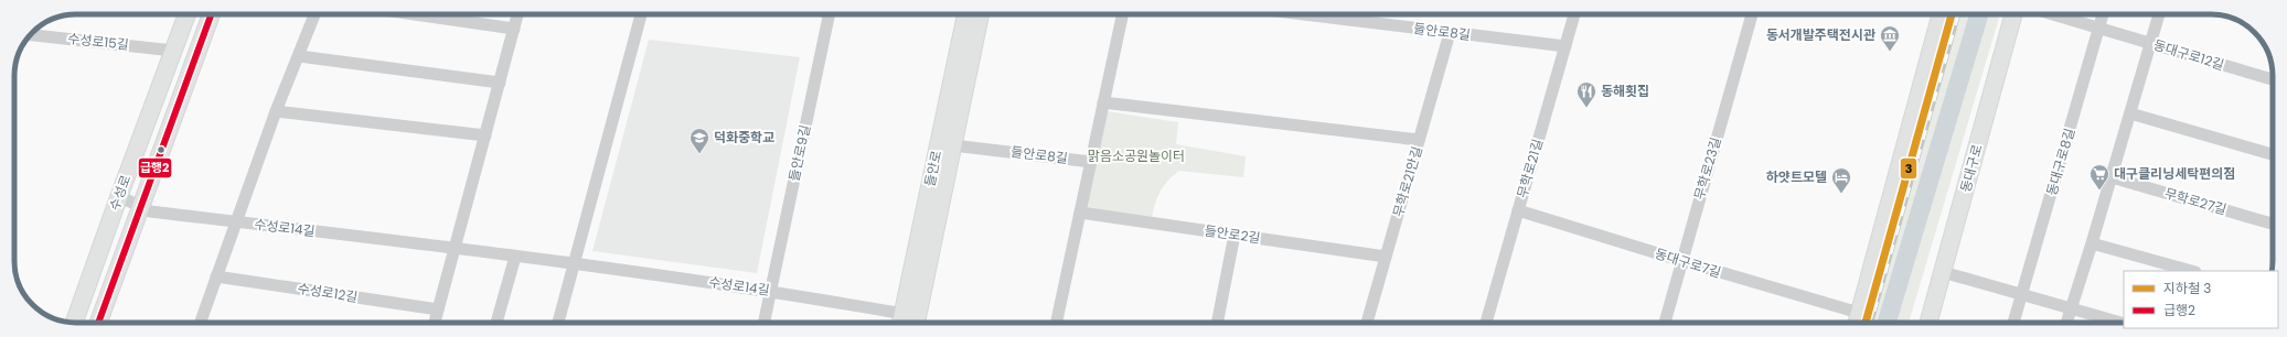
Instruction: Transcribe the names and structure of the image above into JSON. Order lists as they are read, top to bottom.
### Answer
{
  "streets": {
    "main road": ["들안로", "동대구로", "수성로"],
    "street": [
      "들안로8길",
      "수성로15길",
      "동대구로12길",
      "들안로9길",
      "동대구로8길",
      "무학로21길",
      "무학로23길",
      "무학로21안길",
      "무학로27길",
      "수성로14길",
      "들안로2길",
      "동대구로7길",
      "수성로12길"
    ]
  },
  "crossings": [
    ["들안로8길", "들안로"],
    ["들안로8길", "무학로21길"],
    ["들안로8길", "무학로21안길"],
    ["수성로15길", "수성로"],
    ["동대구로12길", "동대구로8길"],
    ["들안로9길", "수성로14길"],
    ["들안로", "수성로14길"],
    ["무학로21길", "동대구로7길"],
    ["무학로23길", "동대구로7길"],
    ["무학로21안길", "들안로2길"],
    ["수성로", "수성로14길"]
  ],
  "parks": ["맑음소공원놀이터"],
  "places": {
    "museum": ["동서개발주택전시관"],
    "restaurant": ["동해횟집"],
    "school or university": ["덕화중학교"],
    "supermarket": ["대구클리닝세탁편의점"],
    "hotel": ["하얏트모텔"]
  },
  "lines": ["metro line 3", "transit line 급행2"],
  "legend": ["지하철 3", "급행2"]
}
